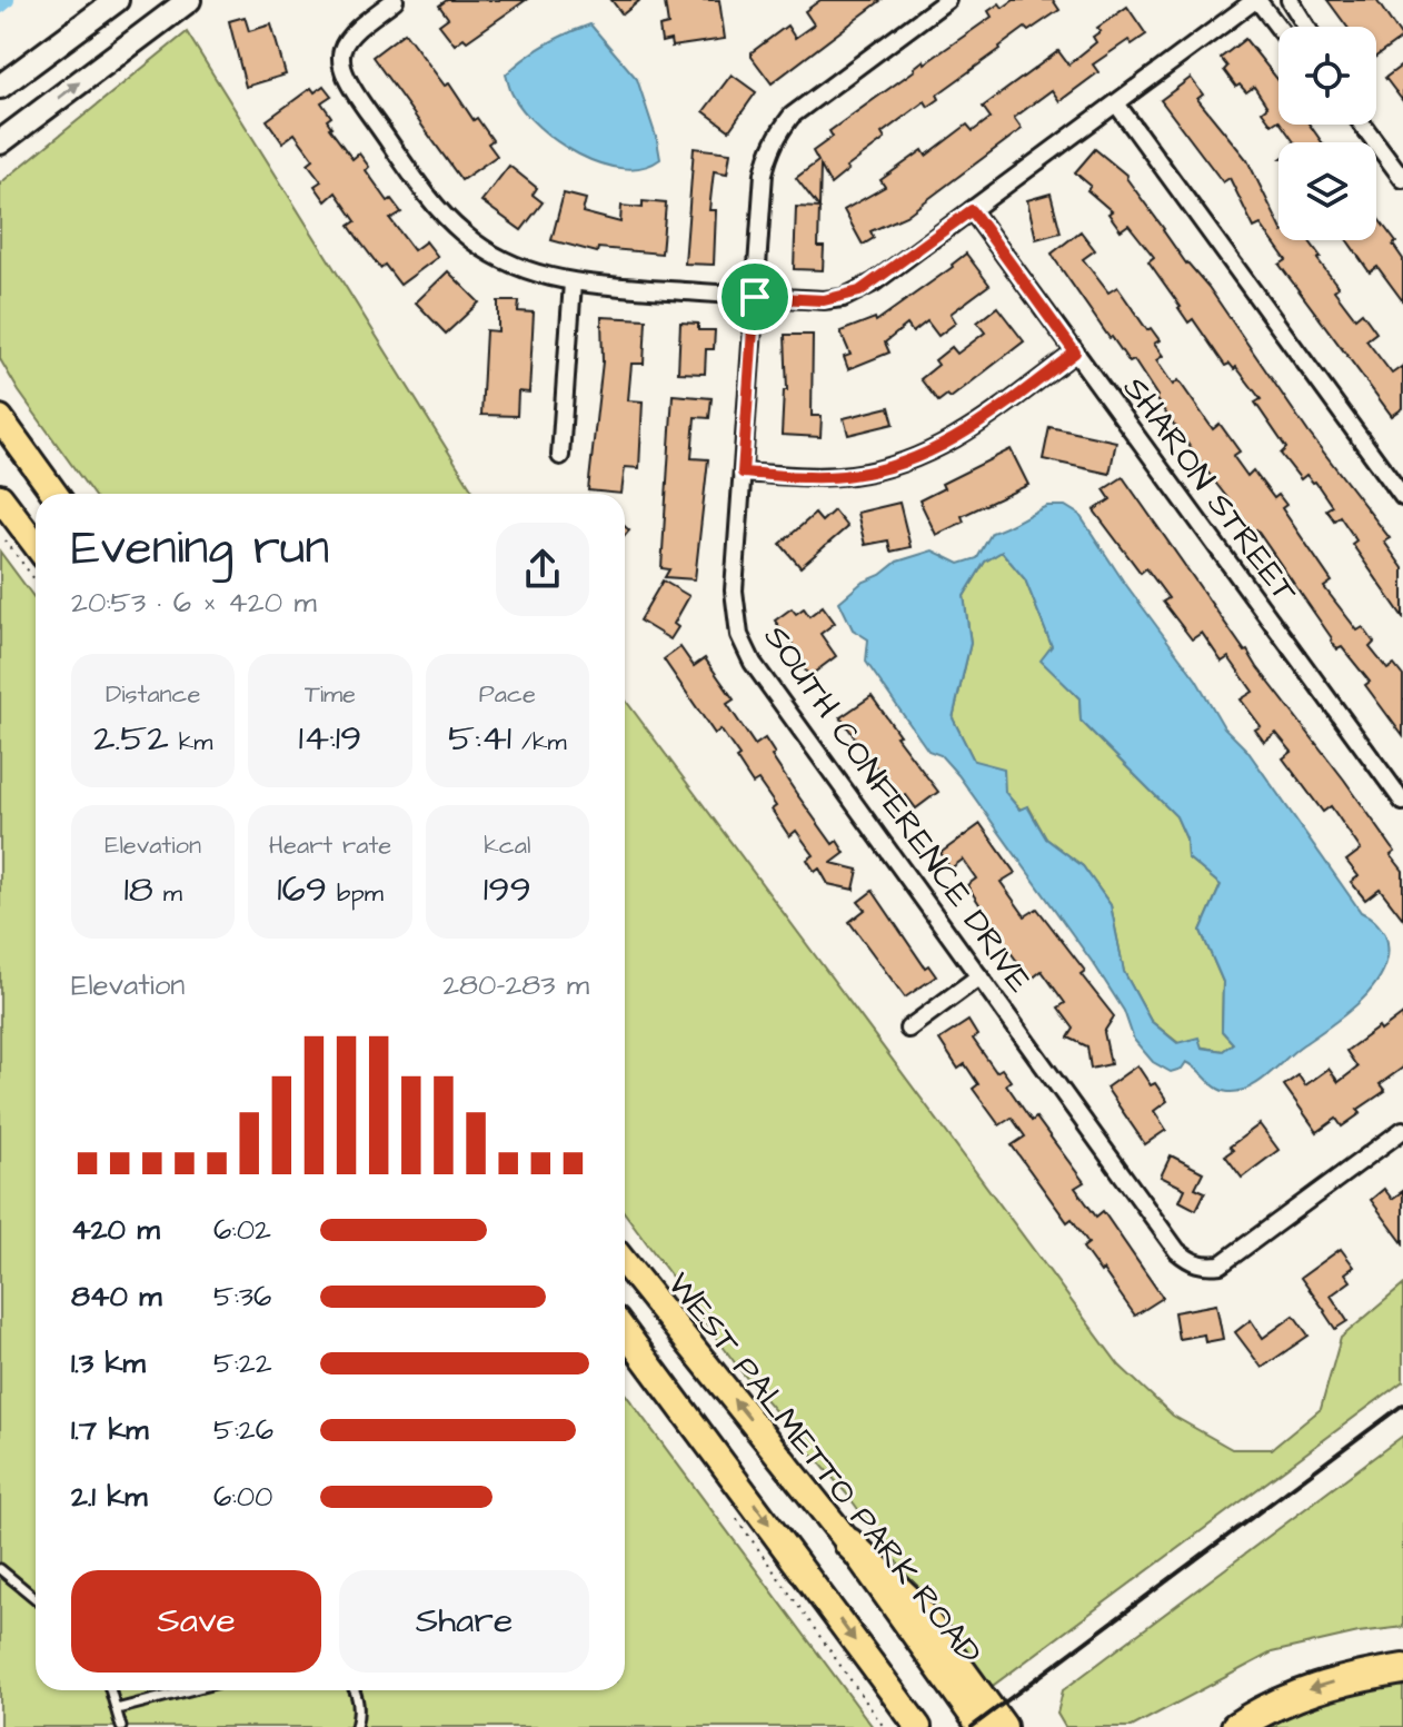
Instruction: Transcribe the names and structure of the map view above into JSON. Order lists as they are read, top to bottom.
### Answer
{
  "streets": {
    "main road": ["WEST PALMETTO PARK ROAD"],
    "street": ["SHARON STREET", "SOUTH CONFERENCE DRIVE"]
  },
  "page": {
    "heading": ["Evening run", "20:53 · 6 × 420 m"],
    "stats": [
      ["Distance", "2.52 km"],
      ["Time", "14:19"],
      ["Pace", "5:41 /km"],
      ["Elevation", "18 m"],
      ["Heart rate", "169 bpm"],
      ["kcal", "199"]
    ],
    "chart": ["Elevation", "280–283 m"],
    "list": [
      {
        "name": "420 m",
        "note": "6:02"
      },
      {
        "name": "840 m",
        "note": "5:36"
      },
      {
        "name": "1.3 km",
        "note": "5:22"
      },
      {
        "name": "1.7 km",
        "note": "5:26"
      },
      {
        "name": "2.1 km",
        "note": "6:00"
      }
    ],
    "buttons": ["Save", "Share"]
  }
}
